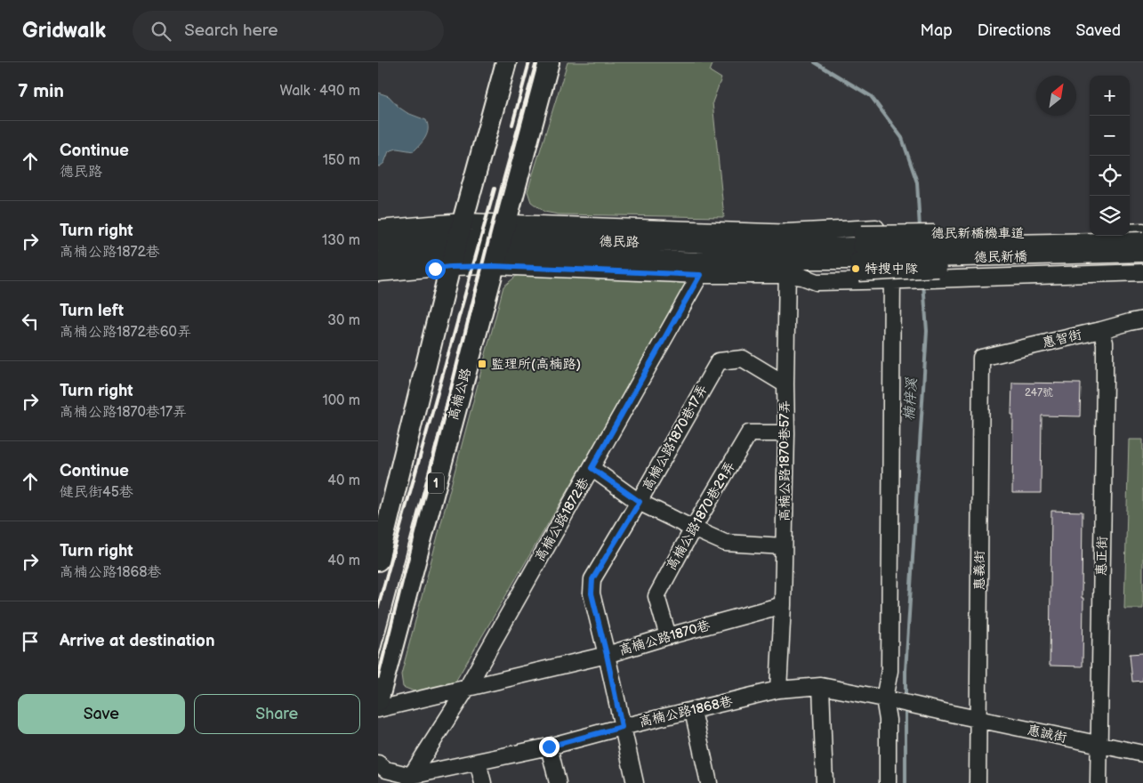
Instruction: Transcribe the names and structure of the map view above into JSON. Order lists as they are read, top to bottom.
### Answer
{
  "streets": {
    "main road": ["高楠公路", "1"],
    "street": [
      "德民新橋機車道",
      "德民路",
      "德民新橋",
      "惠智街",
      "高楠公路1870巷17弄",
      "高楠公路1870巷57弄",
      "高楠公路1870巷29弄",
      "高楠公路1872巷",
      "惠正街",
      "惠義街",
      "高楠公路1870巷",
      "高楠公路1868巷",
      "惠誠街"
    ]
  },
  "crossings": [
    ["德民新橋機車道", "德民路"],
    ["德民新橋機車道", "德民新橋"],
    ["德民路", "德民新橋"],
    ["德民路", "高楠公路"],
    ["德民路", "高楠公路1870巷57弄"],
    ["德民路", "高楠公路1872巷"],
    ["惠智街", "惠正街"],
    ["惠智街", "惠義街"],
    ["高楠公路1870巷17弄", "高楠公路1870巷57弄"],
    ["高楠公路1870巷17弄", "高楠公路1870巷"],
    ["高楠公路1870巷17弄", "高楠公路1868巷"],
    ["高楠公路1870巷57弄", "高楠公路1870巷29弄"],
    ["高楠公路1870巷57弄", "高楠公路1870巷"],
    ["高楠公路1870巷57弄", "高楠公路1868巷"],
    ["高楠公路1870巷29弄", "高楠公路1870巷"],
    ["高楠公路1872巷", "高楠公路1870巷"],
    ["高楠公路1872巷", "高楠公路1868巷"],
    ["惠正街", "惠誠街"],
    ["惠義街", "惠誠街"],
    ["高楠公路1868巷", "惠誠街"]
  ],
  "water": ["楠梓溪"],
  "places": {
    "other": ["特搜中隊"],
    "transit": ["監理所(高楠路)"]
  },
  "house_numbers": ["247號"],
  "north": "top right",
  "page": {
    "header": "Gridwalk",
    "search": "Search here",
    "nav": ["Map", "Directions", "Saved"],
    "heading": ["7 min", "Walk · 490 m"],
    "map_buttons": ["+", "−"],
    "list": [
      ["Continue", "德民路", "150 m"],
      ["Turn right", "高楠公路1872巷", "130 m"],
      ["Turn left", "高楠公路1872巷60弄", "30 m"],
      ["Turn right", "高楠公路1870巷17弄", "100 m"],
      ["Continue", "健民街45巷", "40 m"],
      ["Turn right", "高楠公路1868巷", "40 m"],
      "Arrive at destination"
    ],
    "buttons": ["Save", "Share"]
  }
}
